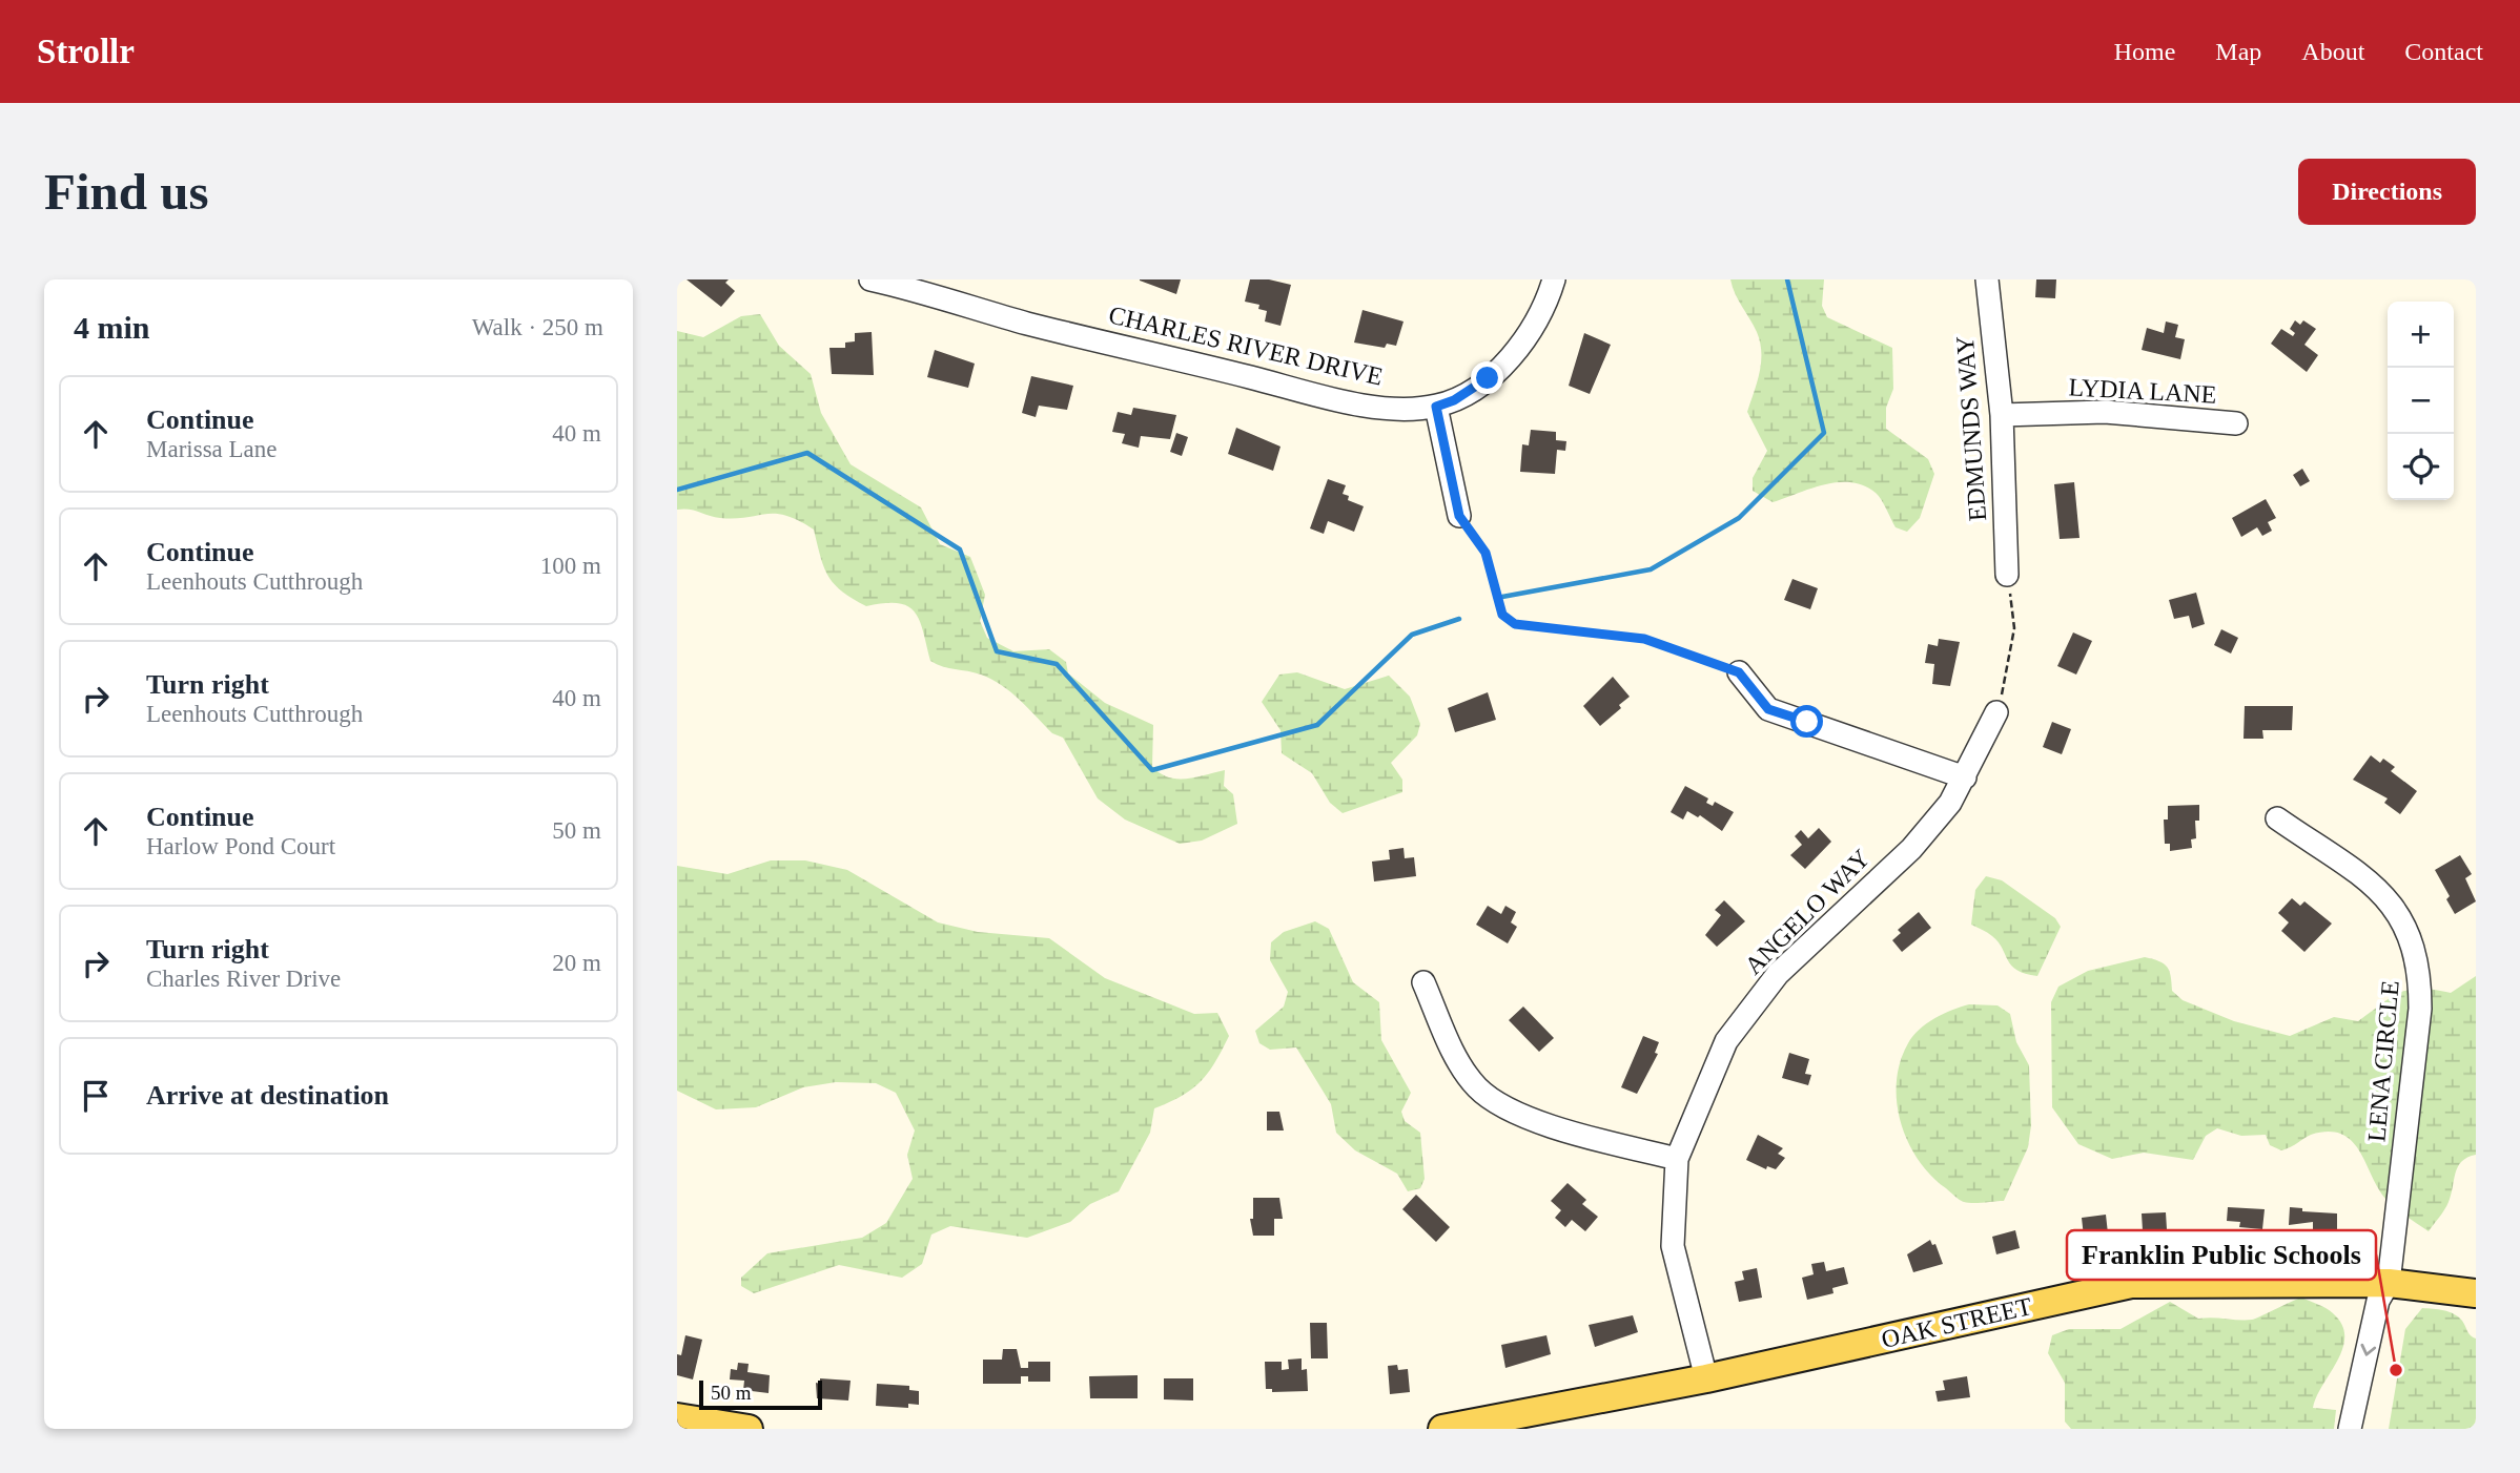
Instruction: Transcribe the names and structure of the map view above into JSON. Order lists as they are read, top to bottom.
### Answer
{
  "streets": {
    "main road": ["OAK STREET"],
    "street": [
      "CHARLES RIVER DRIVE",
      "LYDIA LANE",
      "EDMUNDS WAY",
      "ANGELO WAY",
      "LENA CIRCLE"
    ]
  },
  "crossings": [
    ["LYDIA LANE", "EDMUNDS WAY"],
    ["ANGELO WAY", "OAK STREET"],
    ["LENA CIRCLE", "OAK STREET"]
  ],
  "places": ["Franklin Public Schools"],
  "scale_bar": "50 m",
  "page": {
    "header": "Strollr",
    "nav": [
      "Home",
      "Map",
      "About",
      "Contact"
    ],
    "buttons": "Directions",
    "title": "Find us",
    "heading": ["4 min", "Walk · 250 m"],
    "map_buttons": ["+", "−"],
    "list": [
      ["Continue", "Marissa Lane", "40 m"],
      ["Continue", "Leenhouts Cutthrough", "100 m"],
      ["Turn right", "Leenhouts Cutthrough", "40 m"],
      ["Continue", "Harlow Pond Court", "50 m"],
      ["Turn right", "Charles River Drive", "20 m"],
      "Arrive at destination"
    ],
    "scale": "50 m"
  }
}
